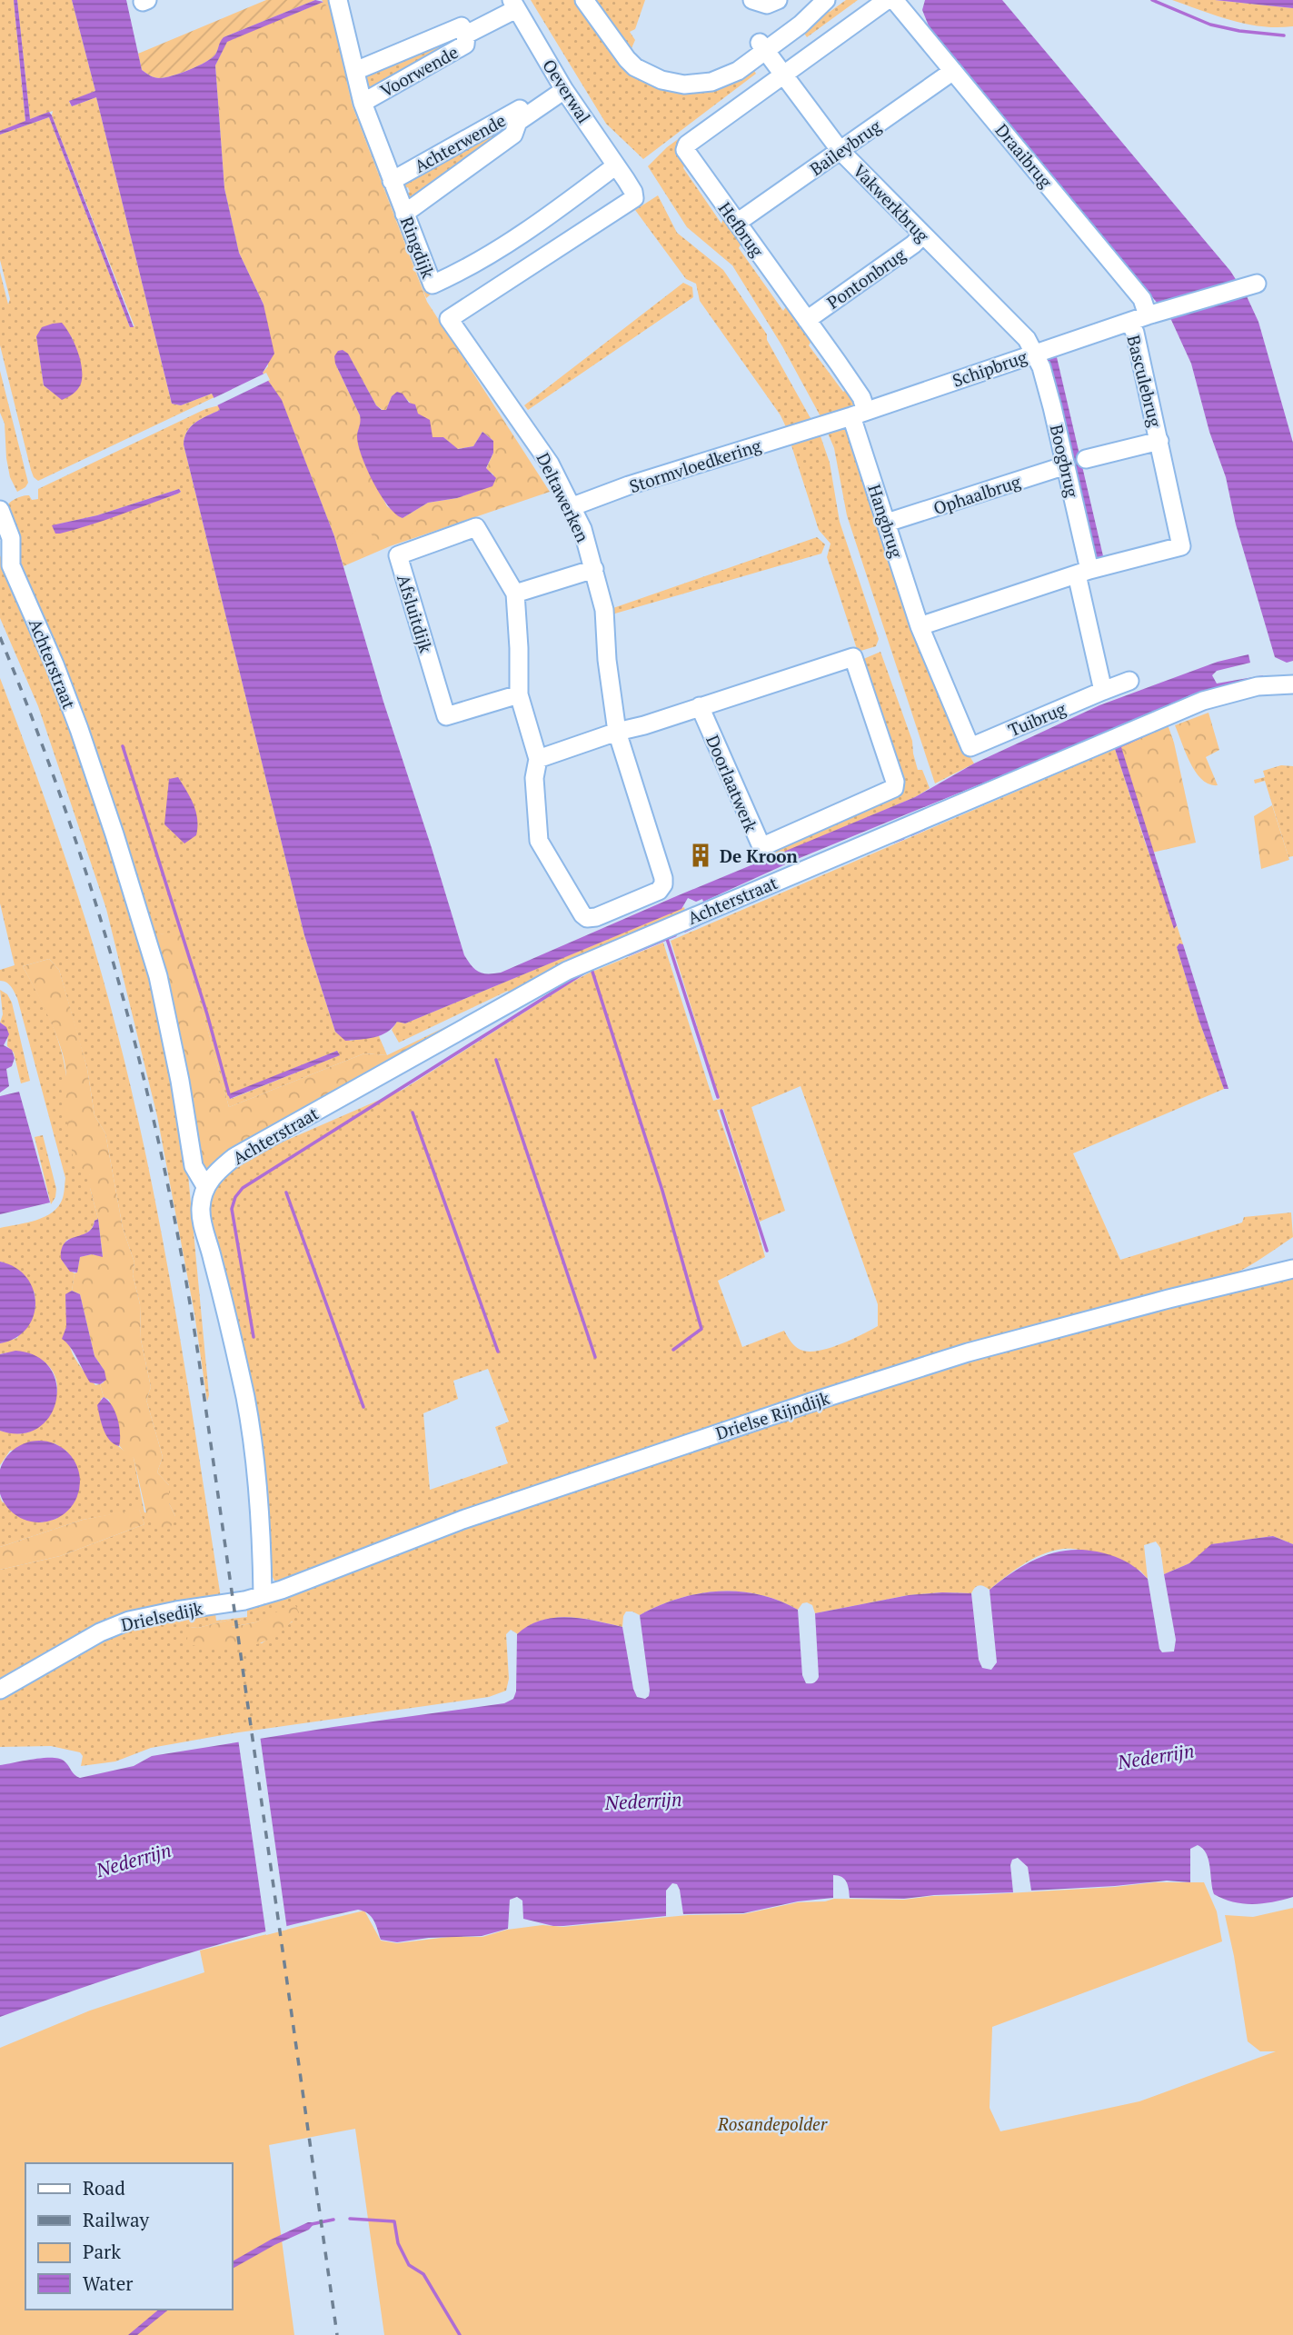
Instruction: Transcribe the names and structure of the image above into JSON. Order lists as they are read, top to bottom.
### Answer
{
  "streets": {
    "street": [
      "Voorwende",
      "Oeverwal",
      "Achterwende",
      "Baileybrug",
      "Draaibrug",
      "Vakwerkbrug",
      "Hefbrug",
      "Ringdijk",
      "Pontonbrug",
      "Schipbrug",
      "Basculebrug",
      "Boogbrug",
      "Stormvloedkering",
      "Ophaalbrug",
      "Deltawerken",
      "Hangbrug",
      "Afsluitdijk",
      "Achterstraat",
      "Tuibrug",
      "Doorlaatwerk",
      "Drielse Rijndijk",
      "Drielsedijk"
    ]
  },
  "crossings": [
    ["Voorwende", "Oeverwal"],
    ["Voorwende", "Ringdijk"],
    ["Oeverwal", "Achterwende"],
    ["Oeverwal", "Ringdijk"],
    ["Oeverwal", "Deltawerken"],
    ["Achterwende", "Ringdijk"],
    ["Baileybrug", "Draaibrug"],
    ["Baileybrug", "Vakwerkbrug"],
    ["Baileybrug", "Hefbrug"],
    ["Draaibrug", "Schipbrug"],
    ["Vakwerkbrug", "Hefbrug"],
    ["Vakwerkbrug", "Pontonbrug"],
    ["Vakwerkbrug", "Schipbrug"],
    ["Vakwerkbrug", "Boogbrug"],
    ["Hefbrug", "Pontonbrug"],
    ["Hefbrug", "Schipbrug"],
    ["Hefbrug", "Hangbrug"],
    ["Ringdijk", "Deltawerken"],
    ["Schipbrug", "Basculebrug"],
    ["Schipbrug", "Boogbrug"],
    ["Schipbrug", "Stormvloedkering"],
    ["Schipbrug", "Hangbrug"],
    ["Basculebrug", "Boogbrug"],
    ["Boogbrug", "Ophaalbrug"],
    ["Stormvloedkering", "Deltawerken"],
    ["Ophaalbrug", "Hangbrug"],
    ["Deltawerken", "Afsluitdijk"],
    ["Hangbrug", "Tuibrug"],
    ["Drielse Rijndijk", "Drielsedijk"]
  ],
  "water": ["Nederrijn"],
  "parks": ["Rosandepolder"],
  "places": {
    "building": ["De Kroon"]
  },
  "legend": [
    "Road",
    "Railway",
    "Park",
    "Water"
  ]
}
